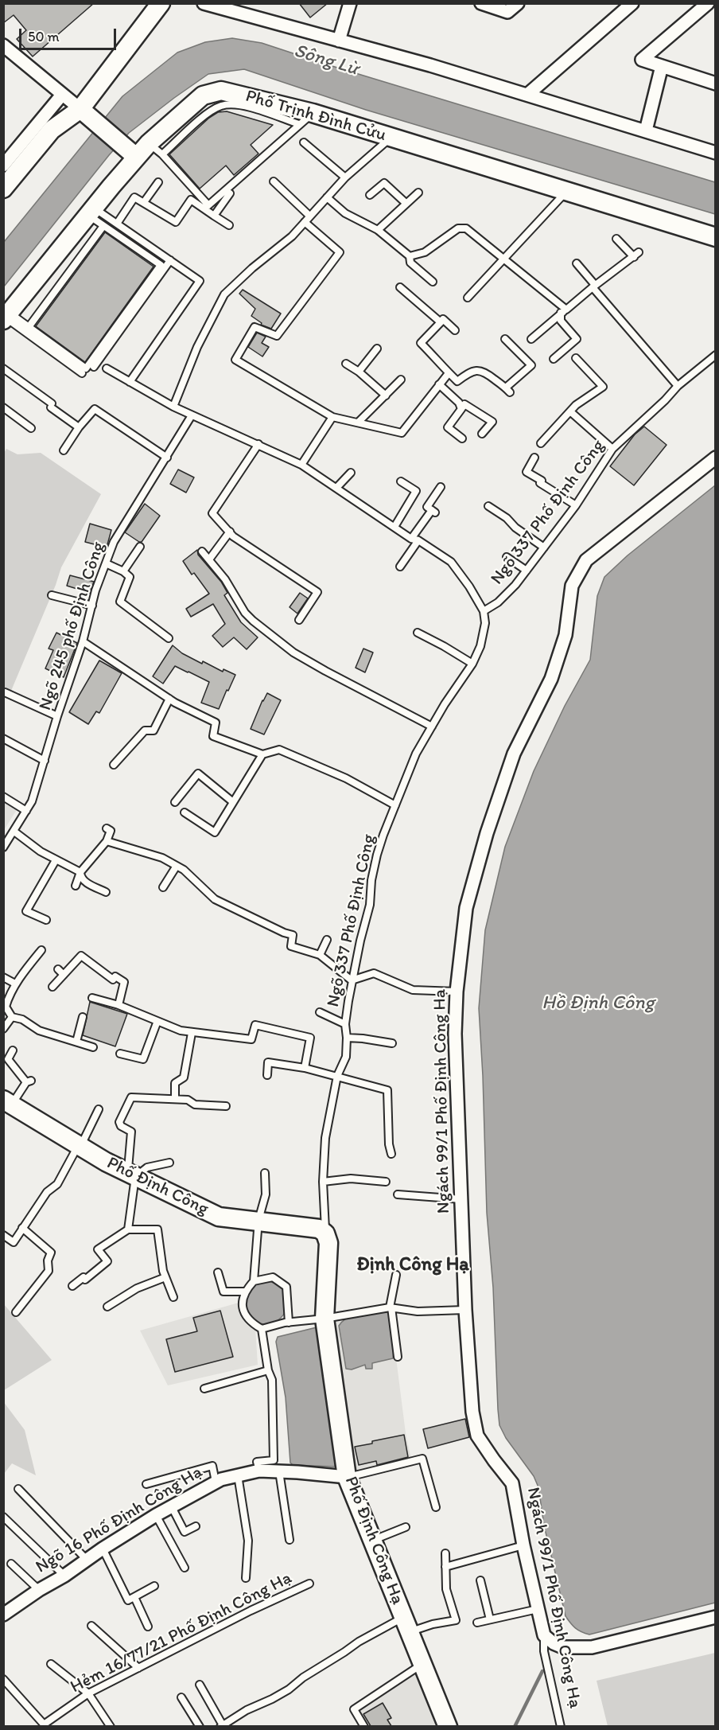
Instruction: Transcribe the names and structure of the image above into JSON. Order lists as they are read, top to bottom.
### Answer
{
  "streets": {
    "main road": ["Phố Trịnh Đình Cửu", "Phố Định Công", "Phố Định Công Hạ"],
    "street": ["Ngách 99/1 Phố Định Công Hạ", "Ngõ 16 Phố Định Công Hạ"],
    "lane": ["Ngõ 337 Phố Định Công", "Ngõ 245 phố Định Công", "Hẻm 16/77/21 Phố Định Công Hạ"]
  },
  "crossings": [
    ["Ngõ 337 Phố Định Công", "Phố Định Công"],
    ["Ngõ 337 Phố Định Công", "Phố Định Công Hạ"],
    ["Phố Định Công", "Phố Định Công Hạ"],
    ["Ngõ 16 Phố Định Công Hạ", "Phố Định Công Hạ"]
  ],
  "districts": ["Định Công Hạ"],
  "water": ["Sông Lừ", "Hồ Định Công"],
  "scale_bar": "50 m"
}
